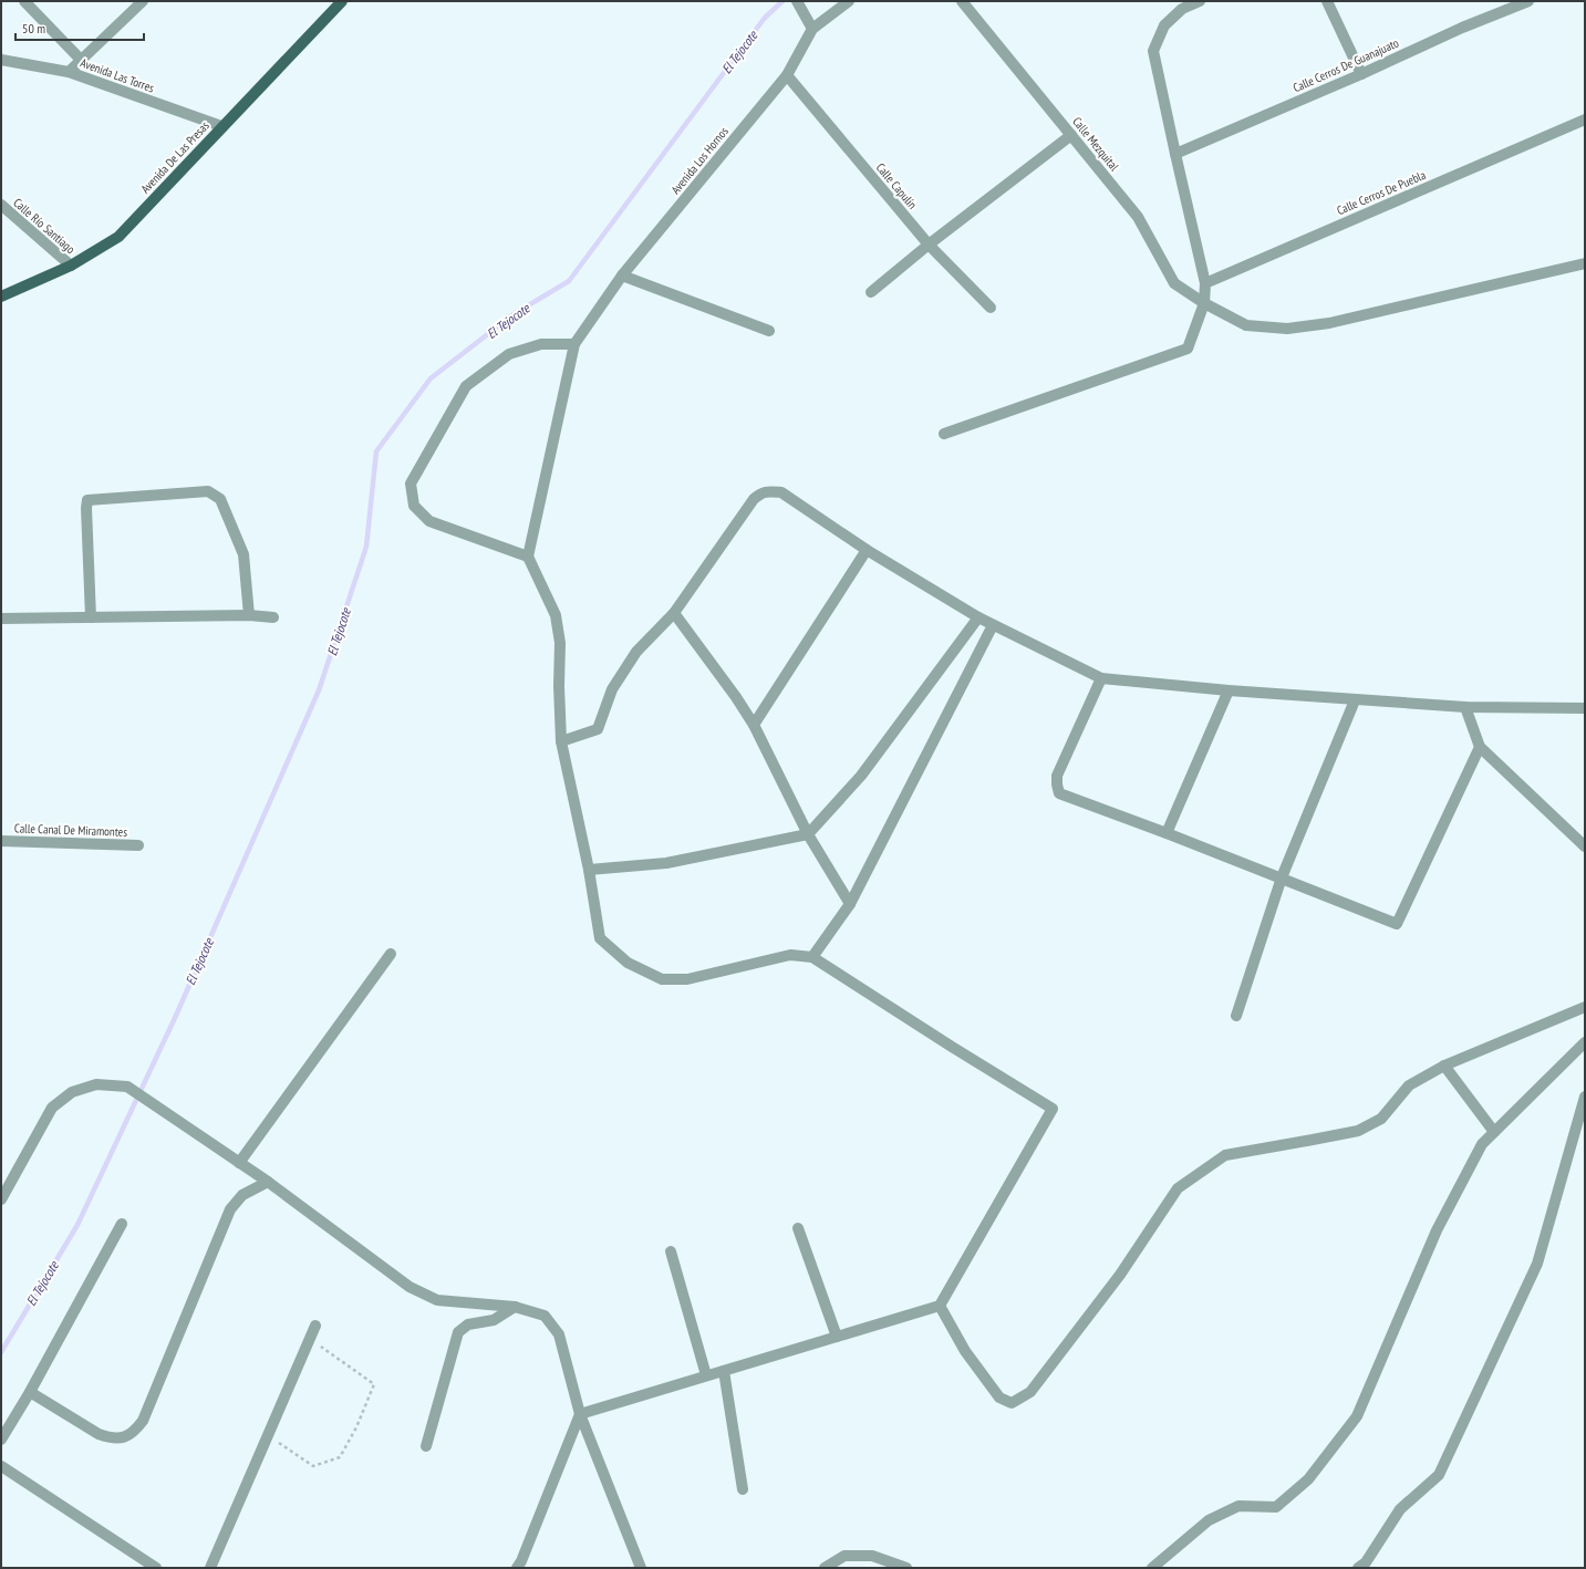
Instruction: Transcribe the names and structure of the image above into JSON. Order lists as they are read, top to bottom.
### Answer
{
  "streets": {
    "main road": ["Avenida De Las Presas"],
    "street": [
      "Calle Cerros De Guanajuato",
      "Avenida Las Torres",
      "Calle Mezquital",
      "Avenida Los Hornos",
      "Calle Capulín",
      "Calle Cerros De Puebla",
      "Calle Río Santiago",
      "Calle Canal De Miramontes"
    ]
  },
  "crossings": [
    ["Avenida Las Torres", "Avenida De Las Presas"],
    ["Avenida De Las Presas", "Calle Río Santiago"],
    ["Avenida Los Hornos", "Calle Capulín"]
  ],
  "water": ["El Tejocote"],
  "scale_bar": "50 m"
}
